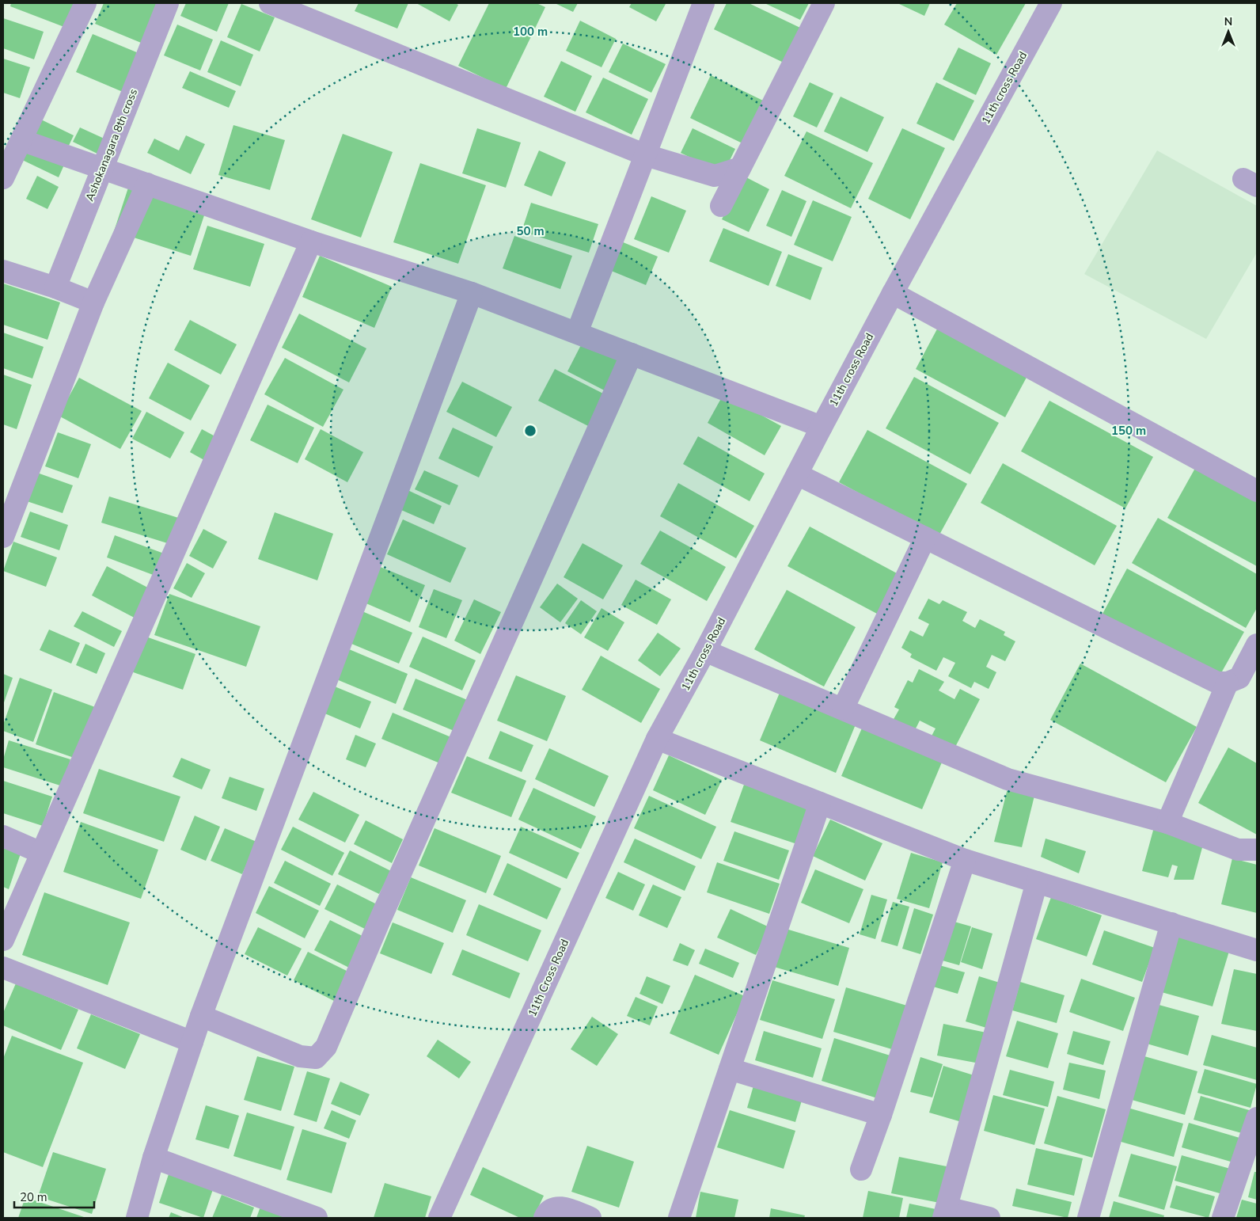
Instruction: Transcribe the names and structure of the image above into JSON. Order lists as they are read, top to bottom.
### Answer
{
  "streets": {
    "street": ["11th cross Road", "Ashokanagara 8th cross", "11th Cross Road"]
  },
  "crossings": [
    ["11th cross Road", "11th Cross Road"]
  ],
  "scale_bar": "20 m",
  "north": "top",
  "rings": ["100 m", "50 m", "150 m"]
}
